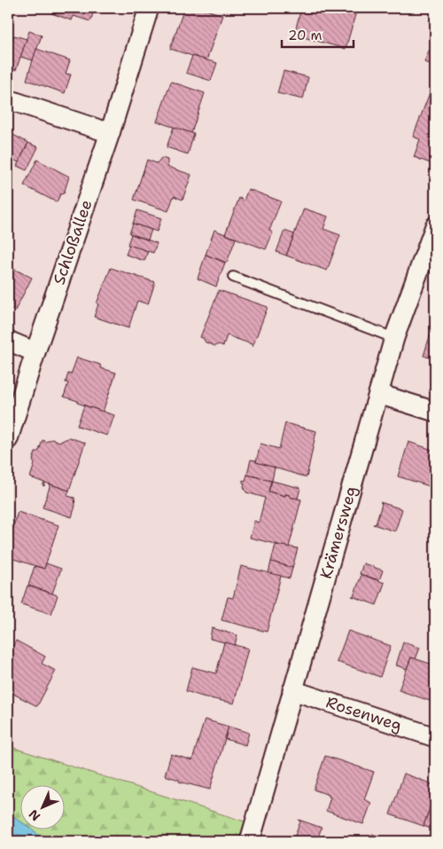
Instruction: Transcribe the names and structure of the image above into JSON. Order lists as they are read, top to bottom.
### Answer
{
  "streets": {
    "street": ["Schloßallee", "Krämersweg", "Rosenweg"]
  },
  "crossings": [
    ["Krämersweg", "Rosenweg"]
  ],
  "scale_bar": "20 m",
  "north": "bottom left"
}
